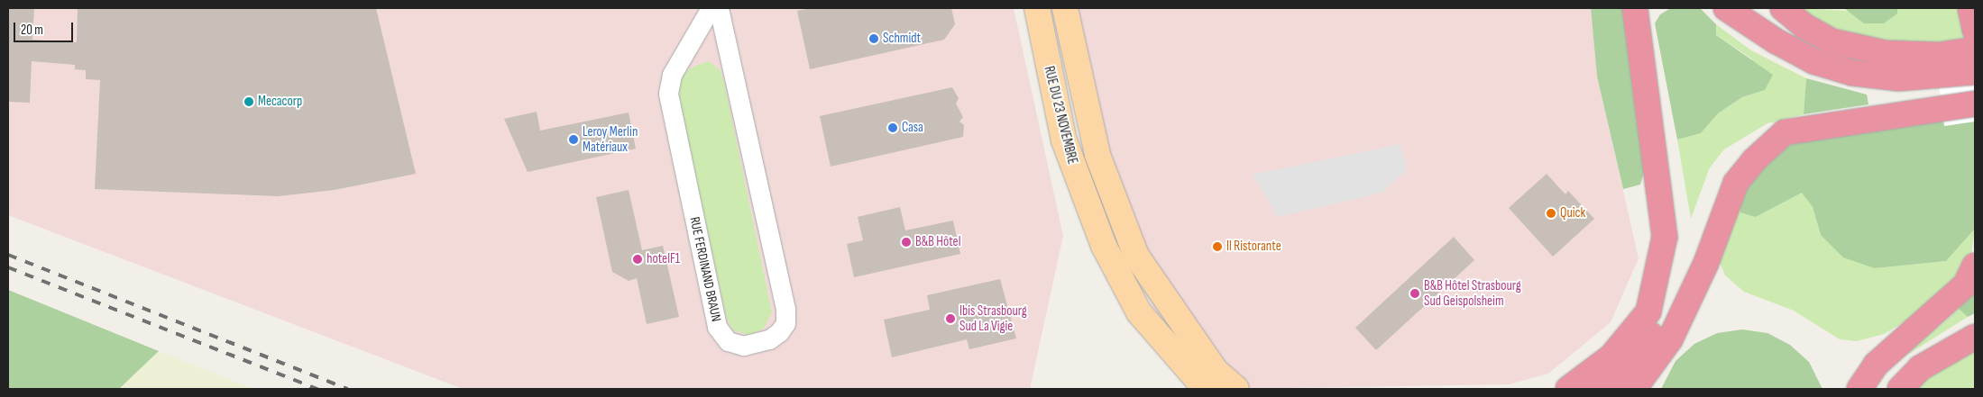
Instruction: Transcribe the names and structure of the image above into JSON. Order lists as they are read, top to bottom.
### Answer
{
  "streets": {
    "main road": ["RUE DU 23 NOVEMBRE"],
    "street": ["RUE FERDINAND BRAUN"]
  },
  "places": [
    "Schmidt",
    "Mecacorp",
    "Casa",
    "Leroy Merlin Matériaux",
    "Quick",
    "B&B Hôtel",
    "Il Ristorante",
    "hotelF1",
    "B&B Hôtel Strasbourg Sud Geispolsheim",
    "Ibis Strasbourg Sud La Vigie"
  ],
  "scale_bar": "20 m"
}
